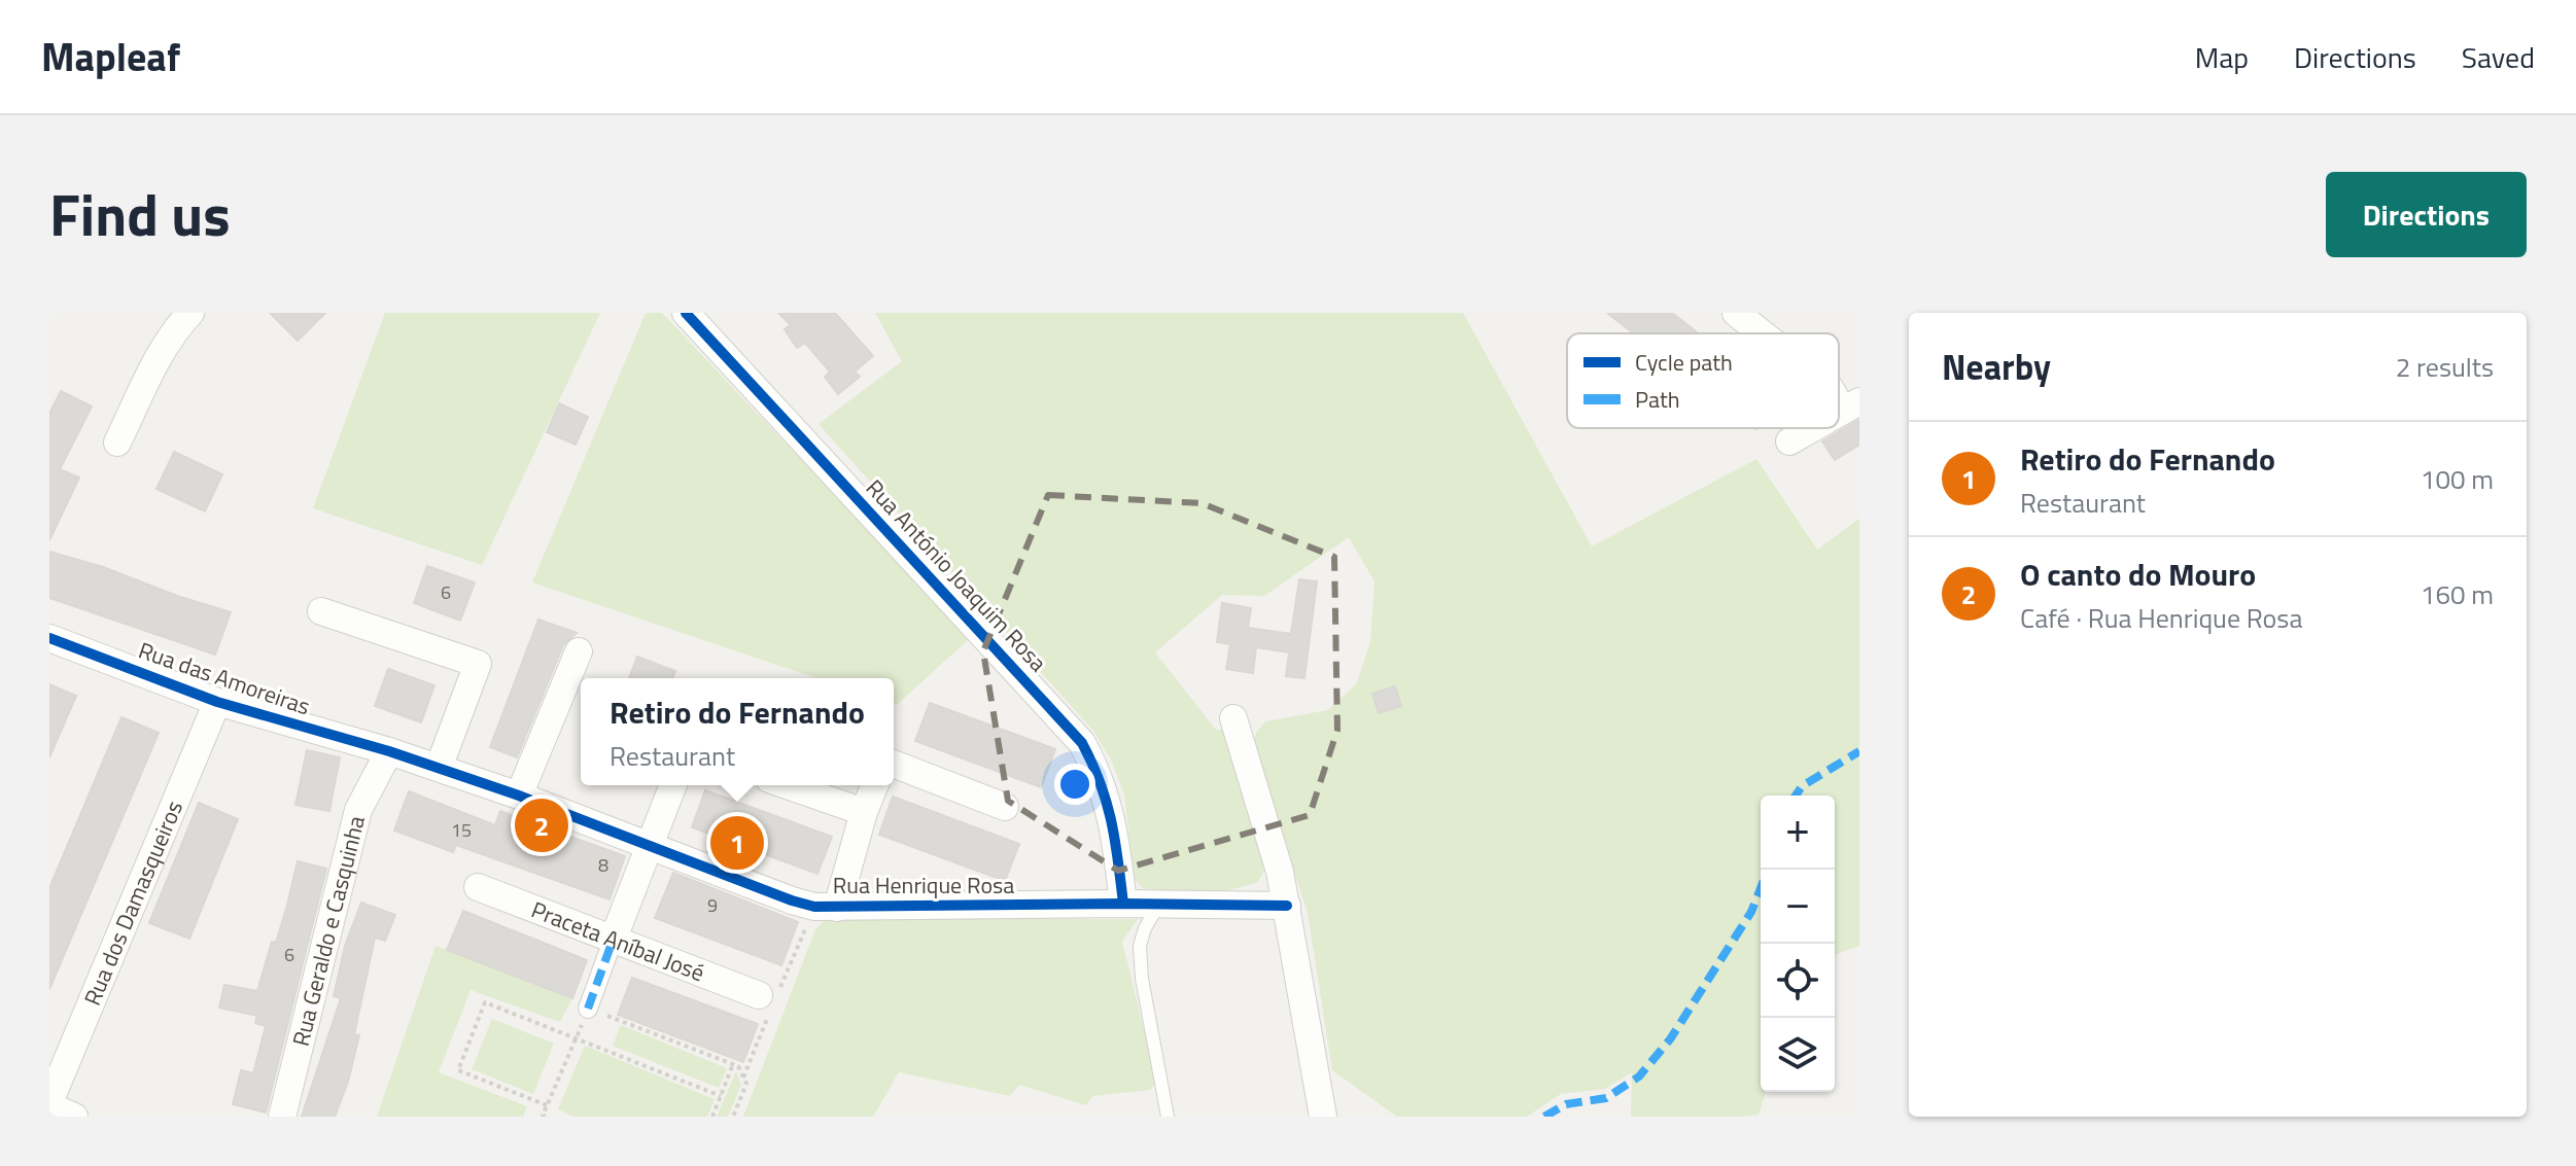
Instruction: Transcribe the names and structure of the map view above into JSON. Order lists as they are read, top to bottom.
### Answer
{
  "streets": {
    "street": [
      "Rua António Joaquim Rosa",
      "Rua das Amoreiras",
      "Rua Henrique Rosa",
      "Rua dos Damasqueiros",
      "Rua Geraldo e Casquinha",
      "Praceta Aníbal José"
    ]
  },
  "crossings": [
    ["Rua António Joaquim Rosa", "Rua Henrique Rosa"],
    ["Rua das Amoreiras", "Rua Henrique Rosa"],
    ["Rua das Amoreiras", "Rua dos Damasqueiros"],
    ["Rua das Amoreiras", "Rua Geraldo e Casquinha"],
    ["Rua Henrique Rosa", "Rua Geraldo e Casquinha"]
  ],
  "house_numbers": [
    "6",
    "15",
    "8",
    "9",
    "6"
  ],
  "legend": ["Cycle path", "Path"],
  "page": {
    "header": "Mapleaf",
    "nav": ["Map", "Directions", "Saved"],
    "title": "Find us",
    "buttons": "Directions",
    "heading": ["Nearby", "2 results"],
    "list": [
      {
        "mark": "1",
        "name": "Retiro do Fernando",
        "note": "Restaurant",
        "value": "100 m"
      },
      {
        "mark": "2",
        "name": "O canto do Mouro",
        "note": "Café · Rua Henrique Rosa",
        "value": "160 m"
      }
    ],
    "popup": ["Retiro do Fernando", "Restaurant"],
    "pins": ["2", "1"],
    "map_buttons": ["+", "−"]
  }
}
